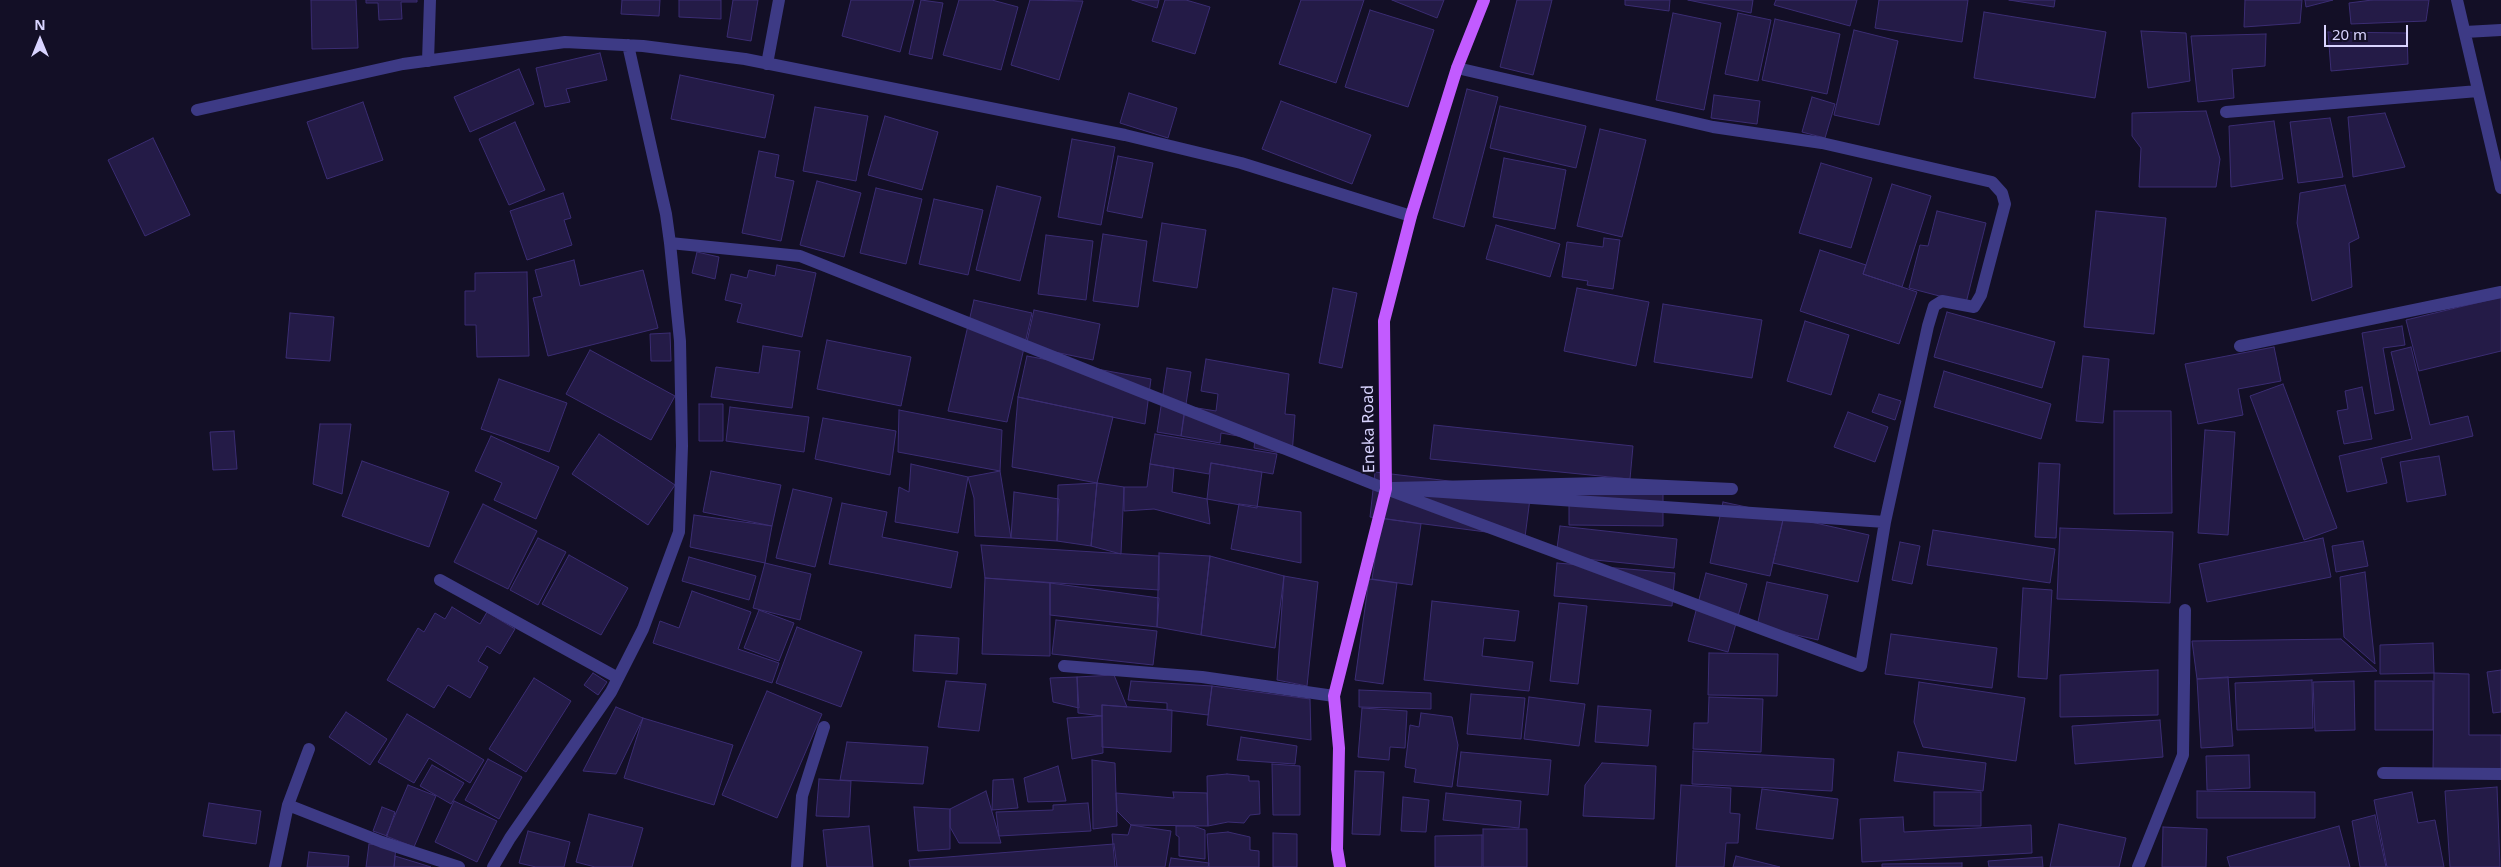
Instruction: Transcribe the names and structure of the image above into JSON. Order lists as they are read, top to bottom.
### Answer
{
  "streets": {
    "main road": ["Eneka Road"]
  },
  "scale_bar": "20 m",
  "north": "top"
}
